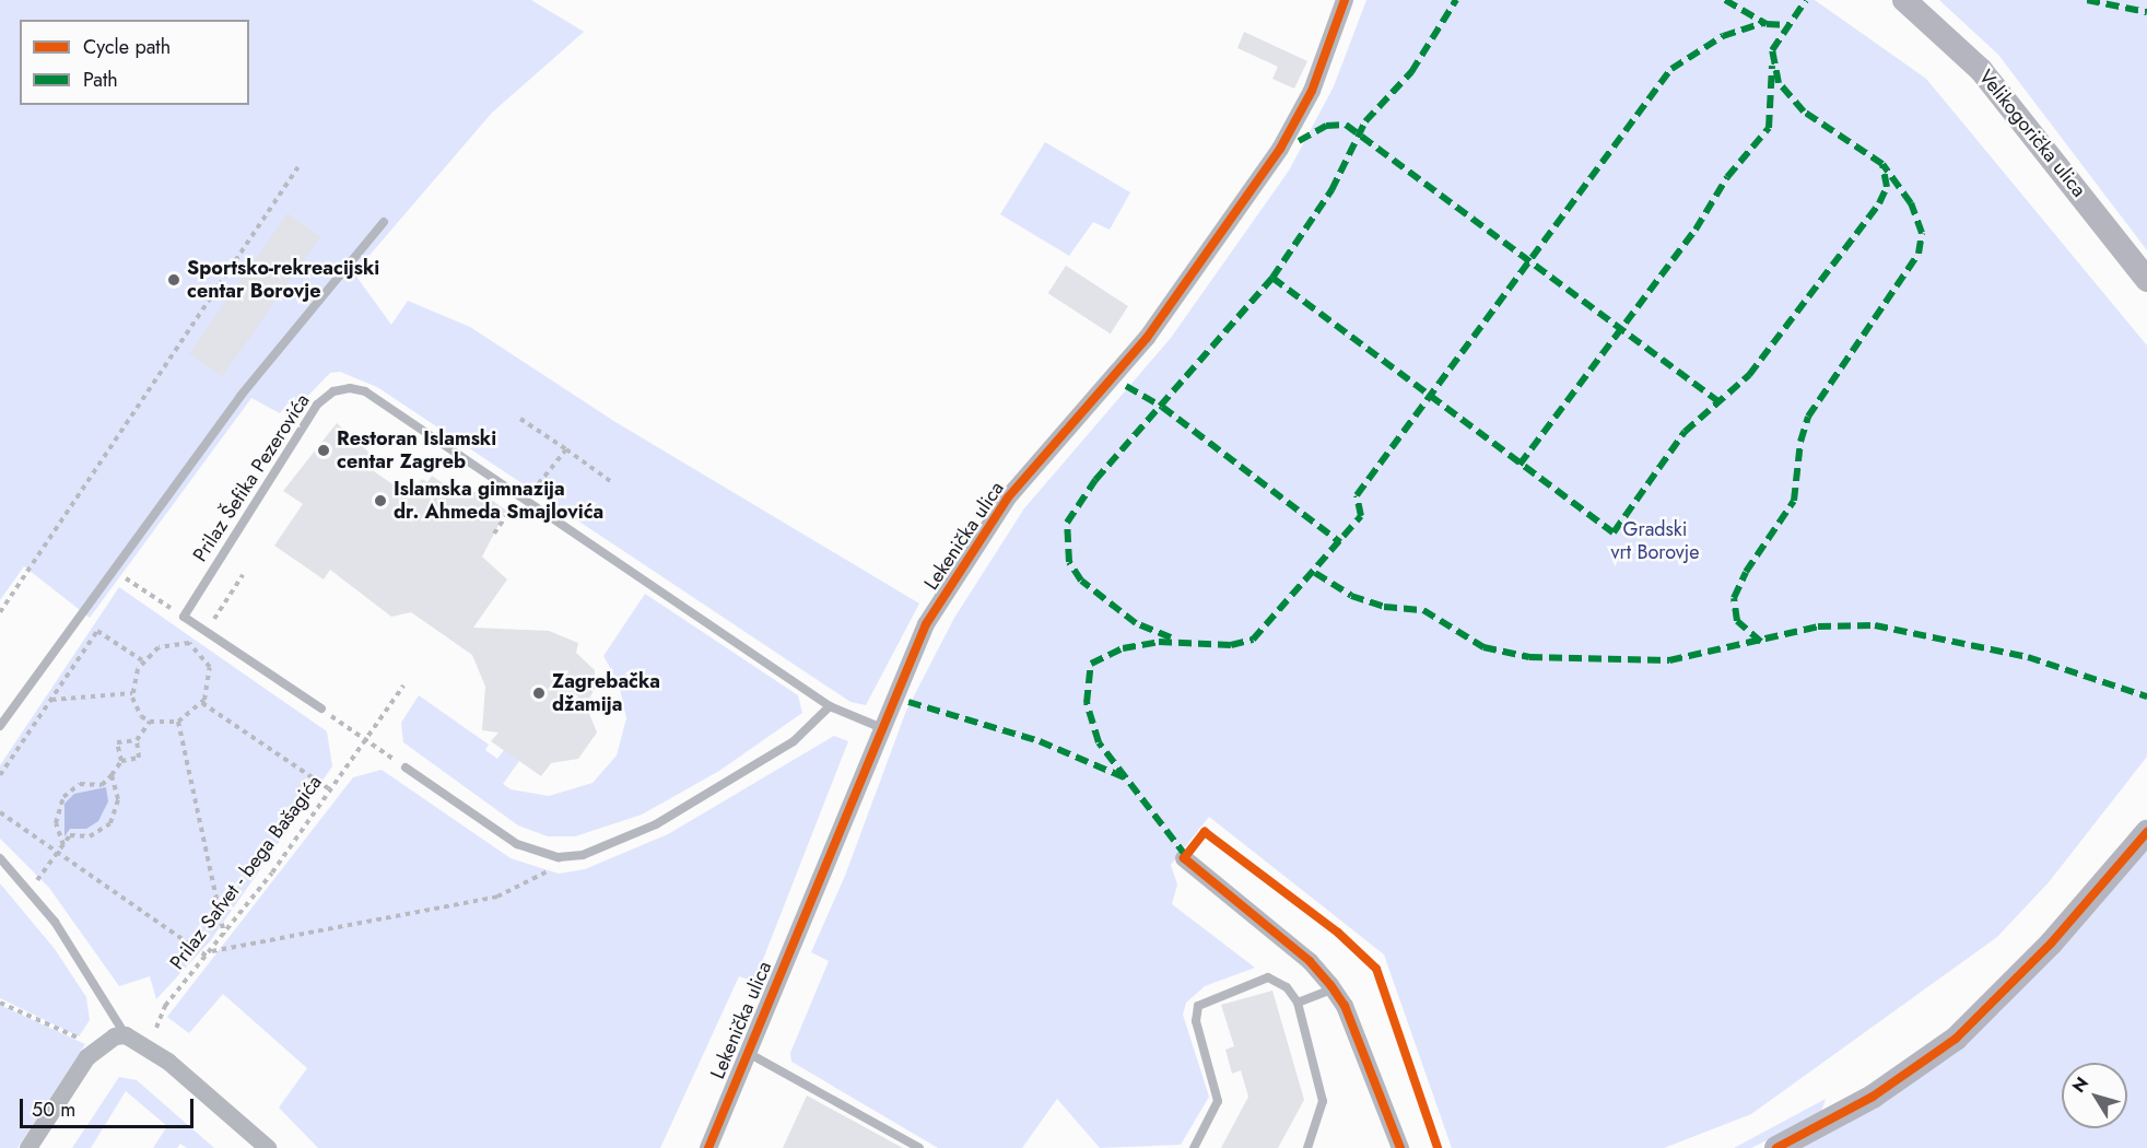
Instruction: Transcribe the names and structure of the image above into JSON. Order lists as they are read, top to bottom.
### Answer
{
  "streets": {
    "street": ["Velikogorička ulica", "Lekenička ulica"],
    "lane": ["Prilaz Šefika Pezerovića"],
    "path": ["Prilaz Safvet - bega Bašagića"]
  },
  "parks": ["Gradski vrt Borovje"],
  "places": [
    "Sportsko-rekreacijski centar Borovje",
    "Restoran Islamski centar Zagreb",
    "Islamska gimnazija dr. Ahmeda Smajlovića",
    "Zagrebačka džamija"
  ],
  "legend": ["Cycle path", "Path"],
  "scale_bar": "50 m",
  "north": "top left"
}
